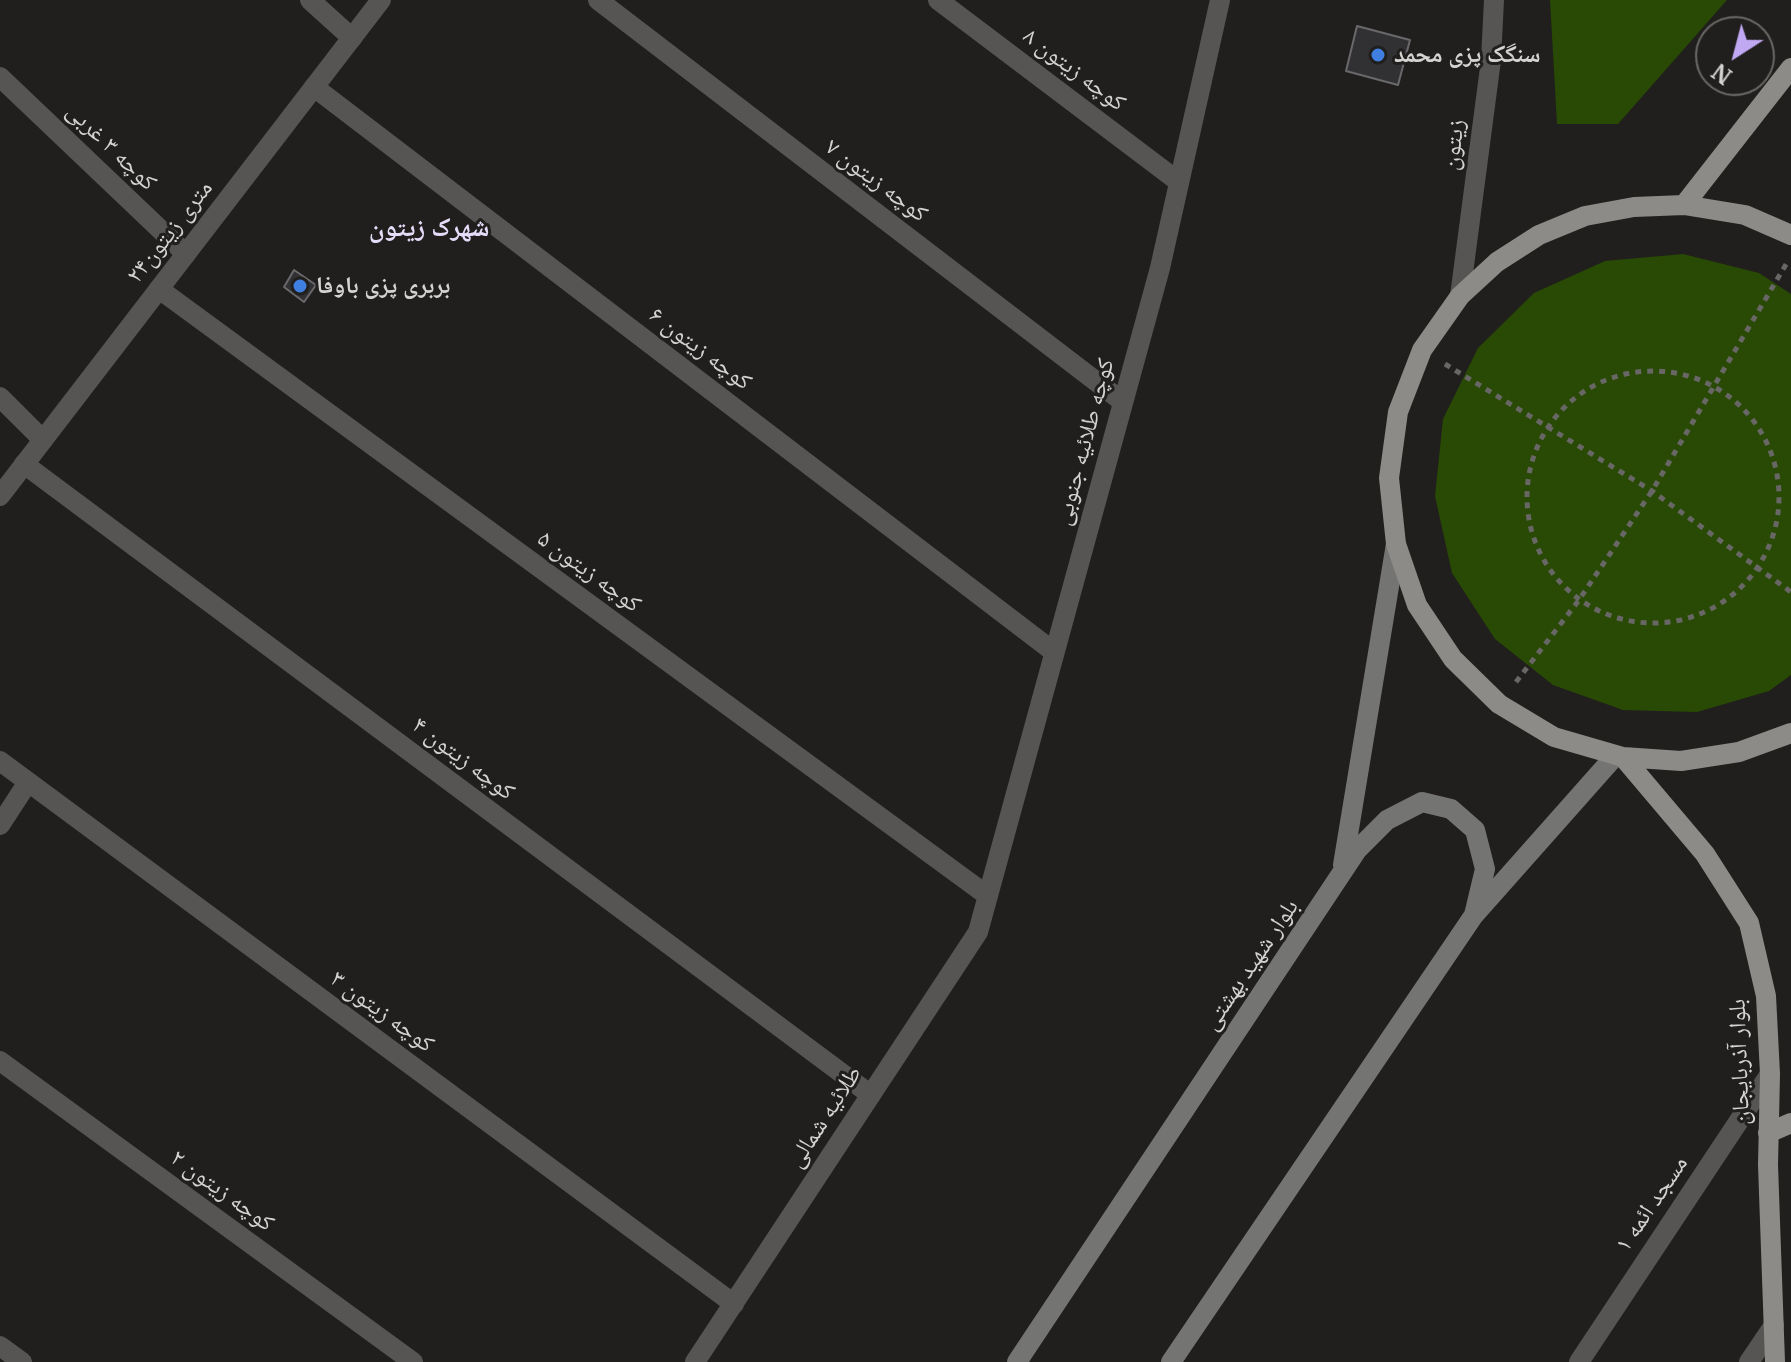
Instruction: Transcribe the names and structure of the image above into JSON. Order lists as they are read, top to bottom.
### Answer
{
  "streets": {
    "main road": ["بلوار شهید بهشتی", "بلوار آذربایجان"],
    "street": [
      "کوچه زیتون ۸",
      "زيتون",
      "کوچه ۳ غربی",
      "کوچه زیتون ۷",
      "۲۴متری زیتون",
      "کوچه زیتون ۶",
      "کوچه طلائیه جنوبی",
      "کوچه زیتون ۵",
      "کوچه زیتون ۴",
      "کوچه زیتون ۳",
      "طلائیه شمالی",
      "کوچه زیتون ۲",
      "مسجد ائمه ۱"
    ]
  },
  "crossings": [
    ["کوچه زیتون ۸", "کوچه طلائیه جنوبی"],
    ["کوچه ۳ غربی", "۲۴متری زیتون"],
    ["کوچه زیتون ۷", "کوچه طلائیه جنوبی"],
    ["۲۴متری زیتون", "کوچه زیتون ۶"],
    ["۲۴متری زیتون", "کوچه زیتون ۵"],
    ["۲۴متری زیتون", "کوچه زیتون ۴"],
    ["کوچه زیتون ۶", "کوچه طلائیه جنوبی"],
    ["کوچه طلائیه جنوبی", "کوچه زیتون ۵"],
    ["کوچه طلائیه جنوبی", "طلائیه شمالی"],
    ["کوچه زیتون ۵", "طلائیه شمالی"],
    ["کوچه زیتون ۴", "طلائیه شمالی"],
    ["کوچه زیتون ۳", "طلائیه شمالی"],
    ["بلوار آذربایجان", "مسجد ائمه ۱"]
  ],
  "districts": ["شهرک زیتون"],
  "places": ["سنگک پزی محمد", "بربری پزی باوفا"],
  "north": "bottom left"
}
